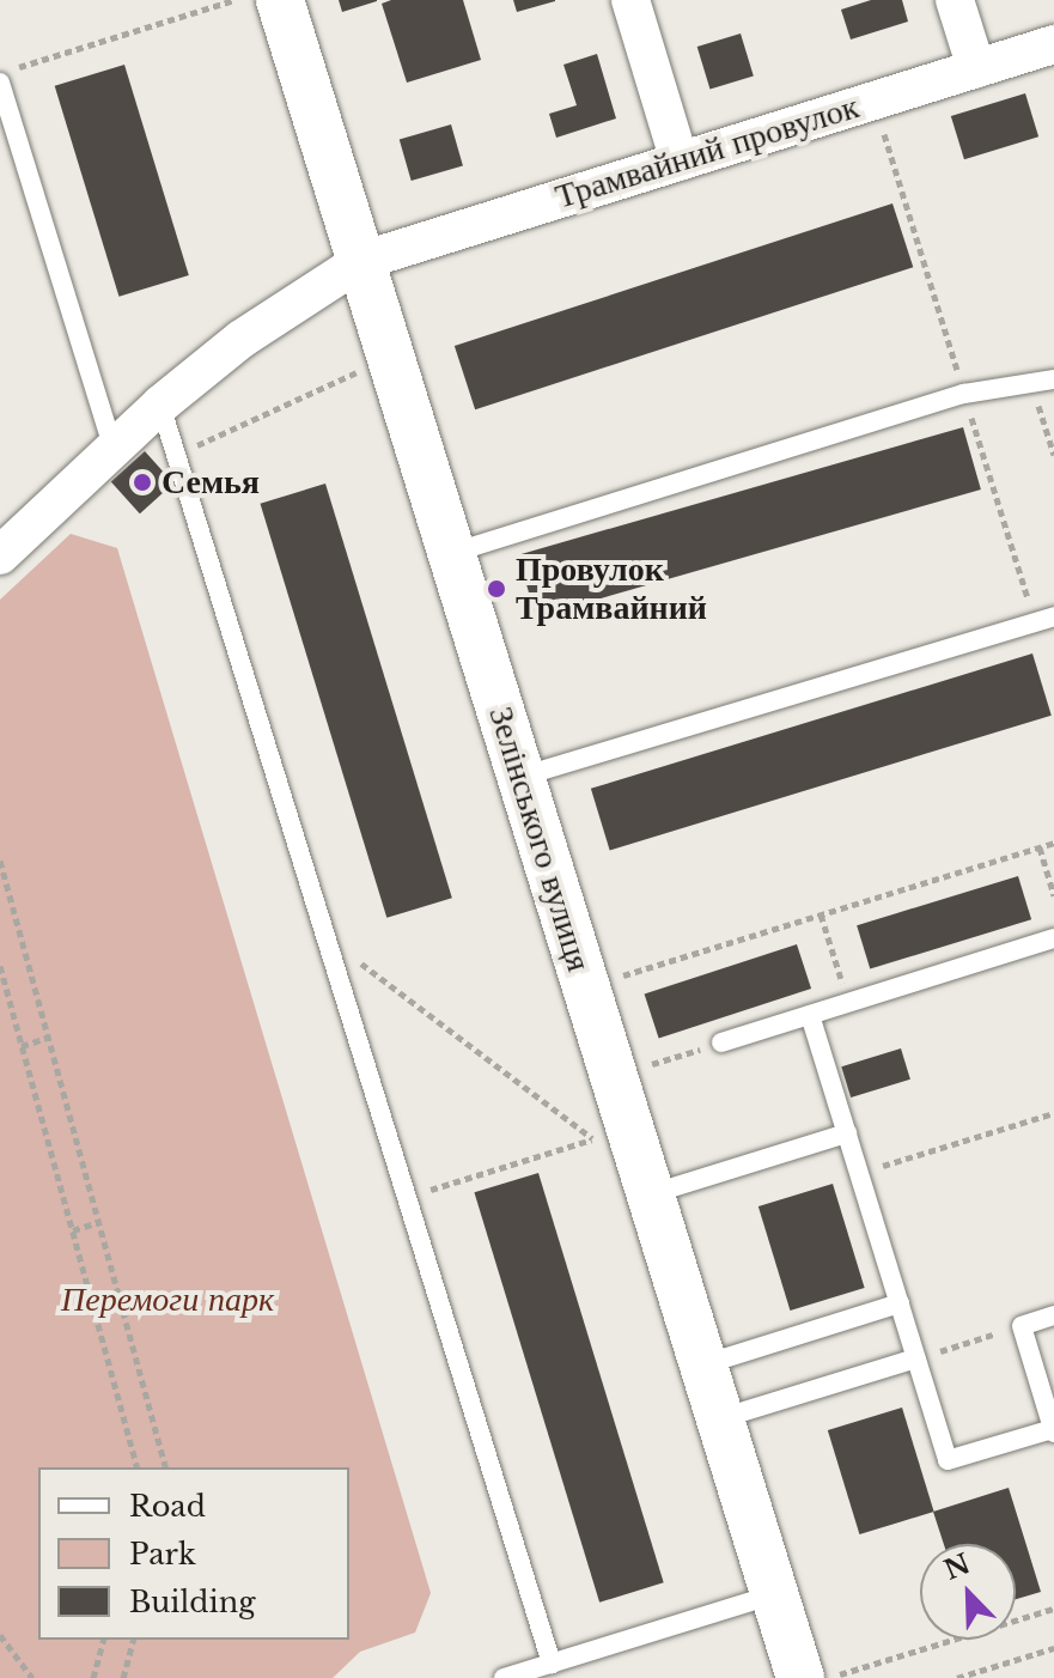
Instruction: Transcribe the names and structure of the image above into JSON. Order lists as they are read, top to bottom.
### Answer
{
  "streets": {
    "street": ["Трамвайний провулок", "Зелінського вулиця"]
  },
  "crossings": [
    ["Трамвайний провулок", "Зелінського вулиця"]
  ],
  "parks": ["Перемоги парк"],
  "places": ["Семья", "Провулок Трамвайний"],
  "legend": ["Road", "Park", "Building"],
  "north": "top left"
}
